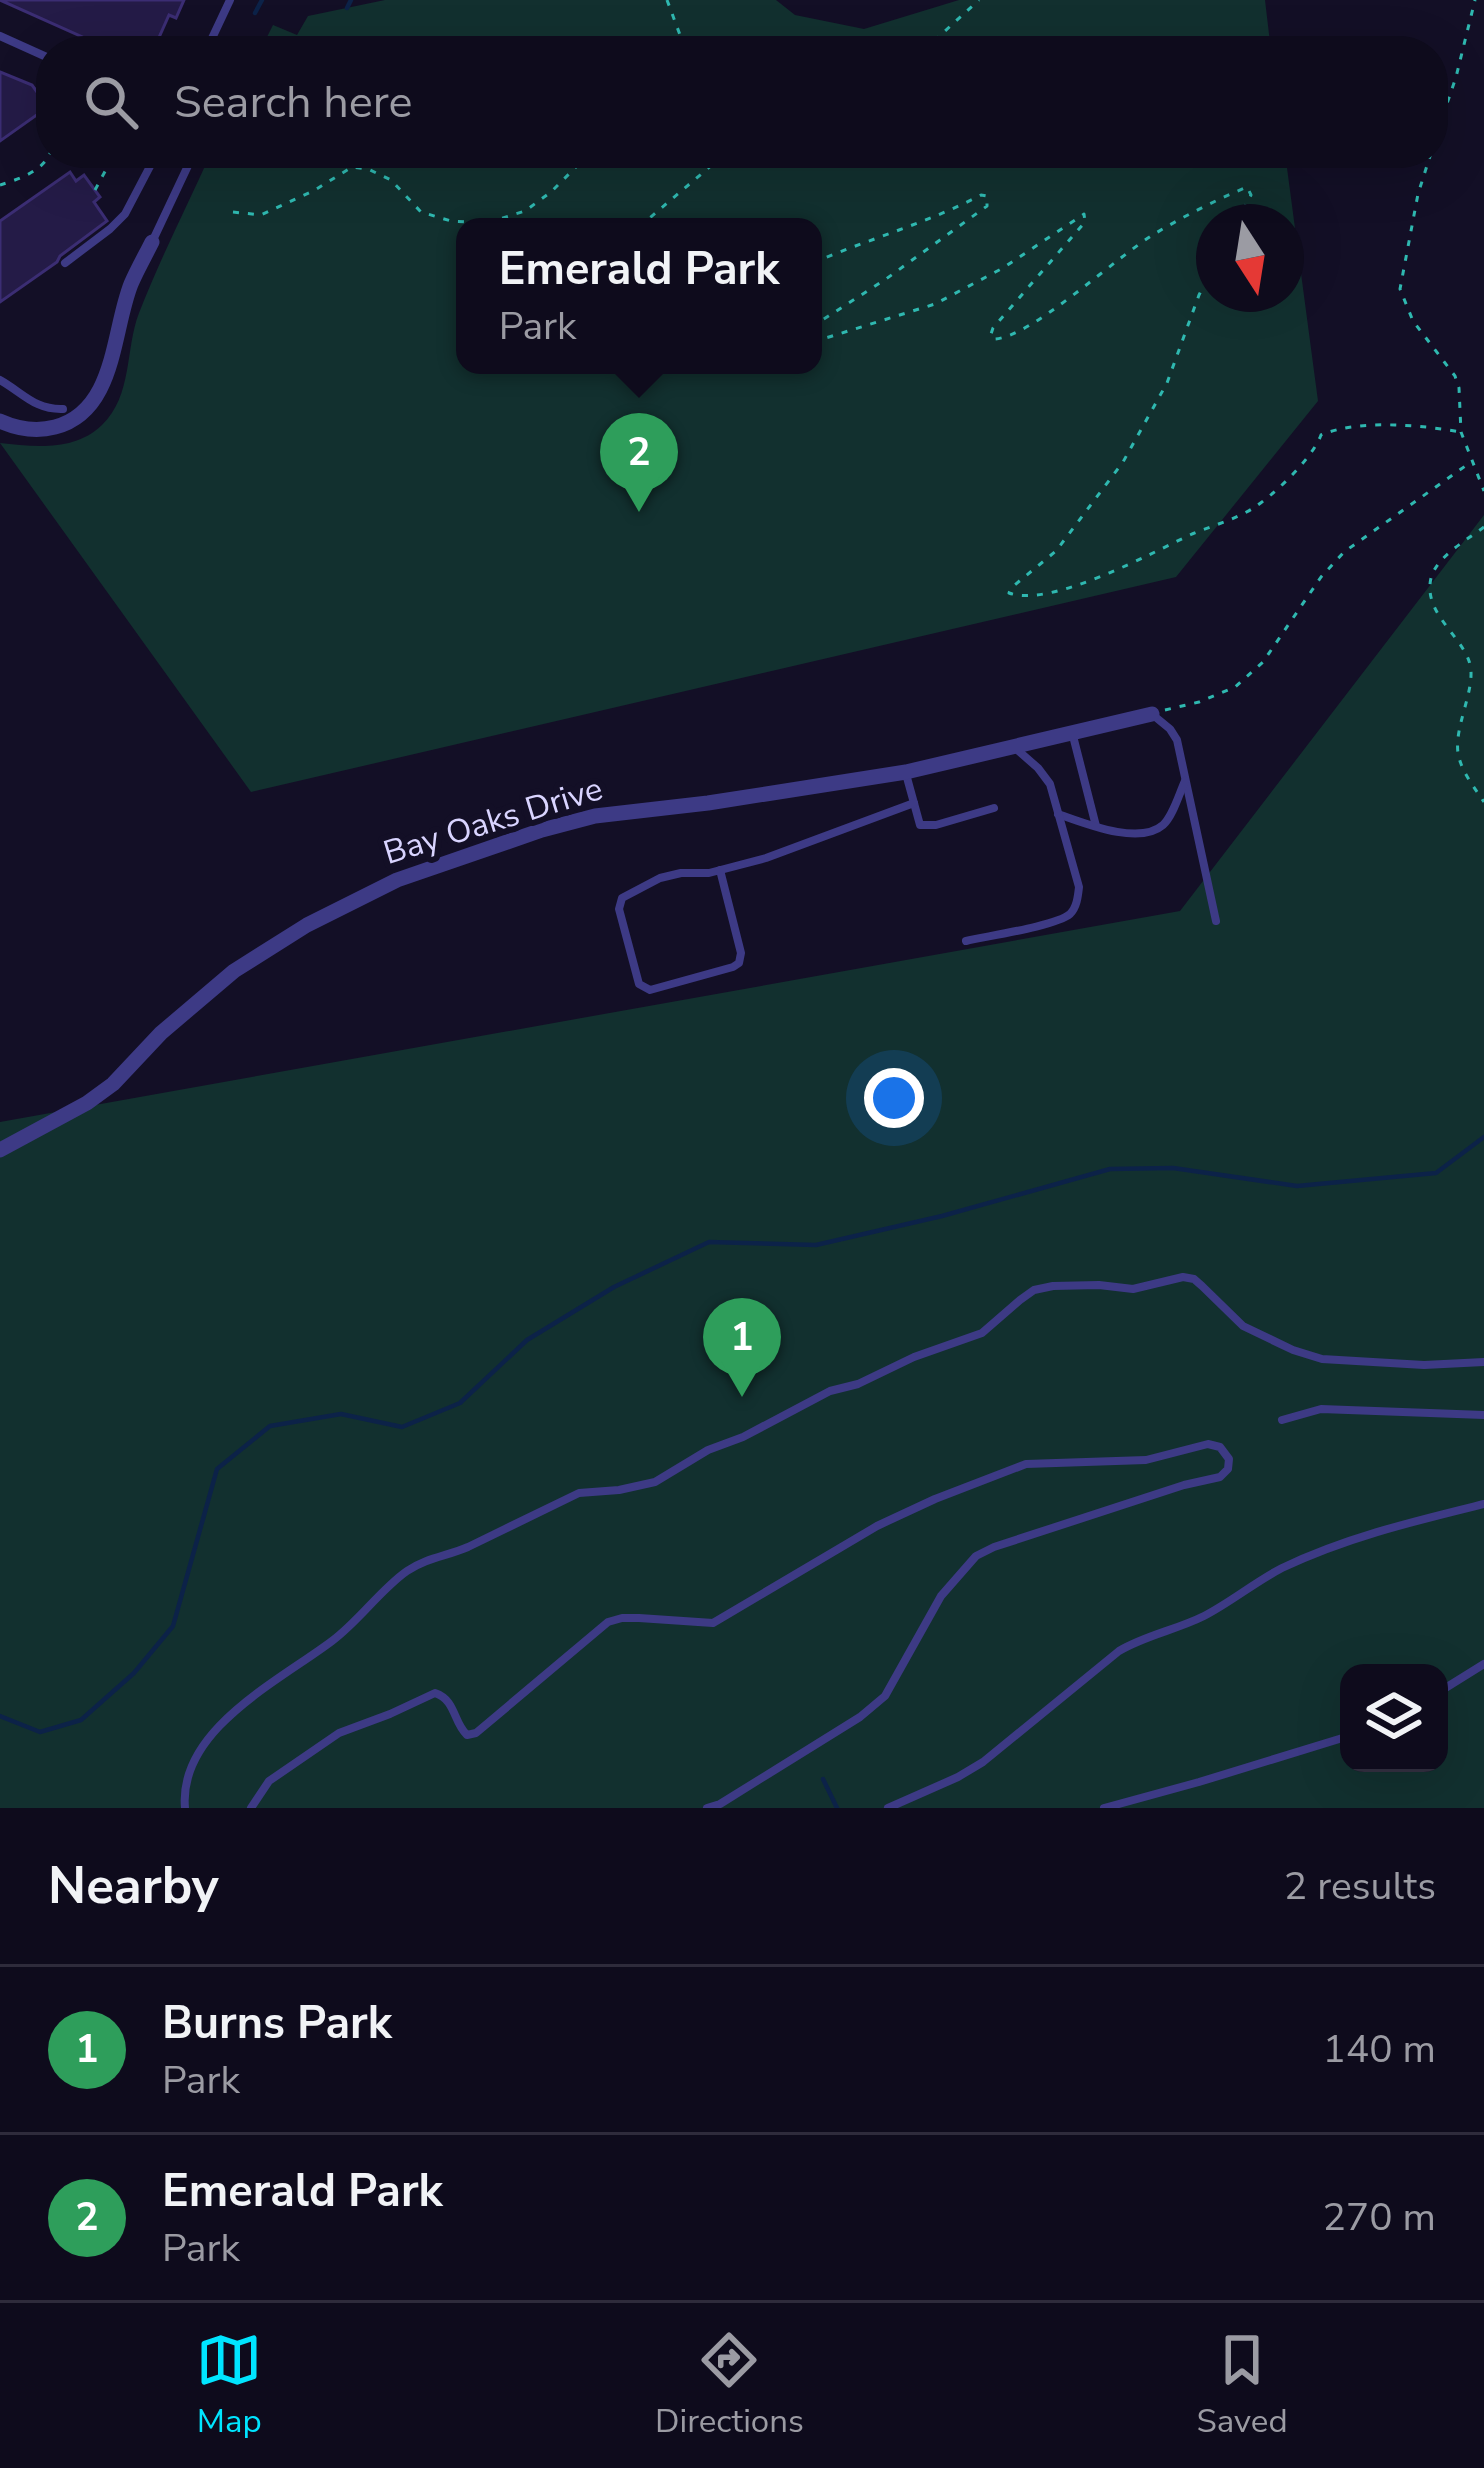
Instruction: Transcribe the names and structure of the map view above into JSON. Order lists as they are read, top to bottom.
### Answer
{
  "streets": {
    "street": ["Bay Oaks Drive"]
  },
  "north": "bottom",
  "page": {
    "search": "Search here",
    "popup": ["Emerald Park", "Park"],
    "pins": ["2", "1"],
    "heading": ["Nearby", "2 results"],
    "list": [
      {
        "mark": "1",
        "name": "Burns Park",
        "note": "Park",
        "value": "140 m"
      },
      {
        "mark": "2",
        "name": "Emerald Park",
        "note": "Park",
        "value": "270 m"
      }
    ],
    "nav": ["Map", "Directions", "Saved"]
  }
}
